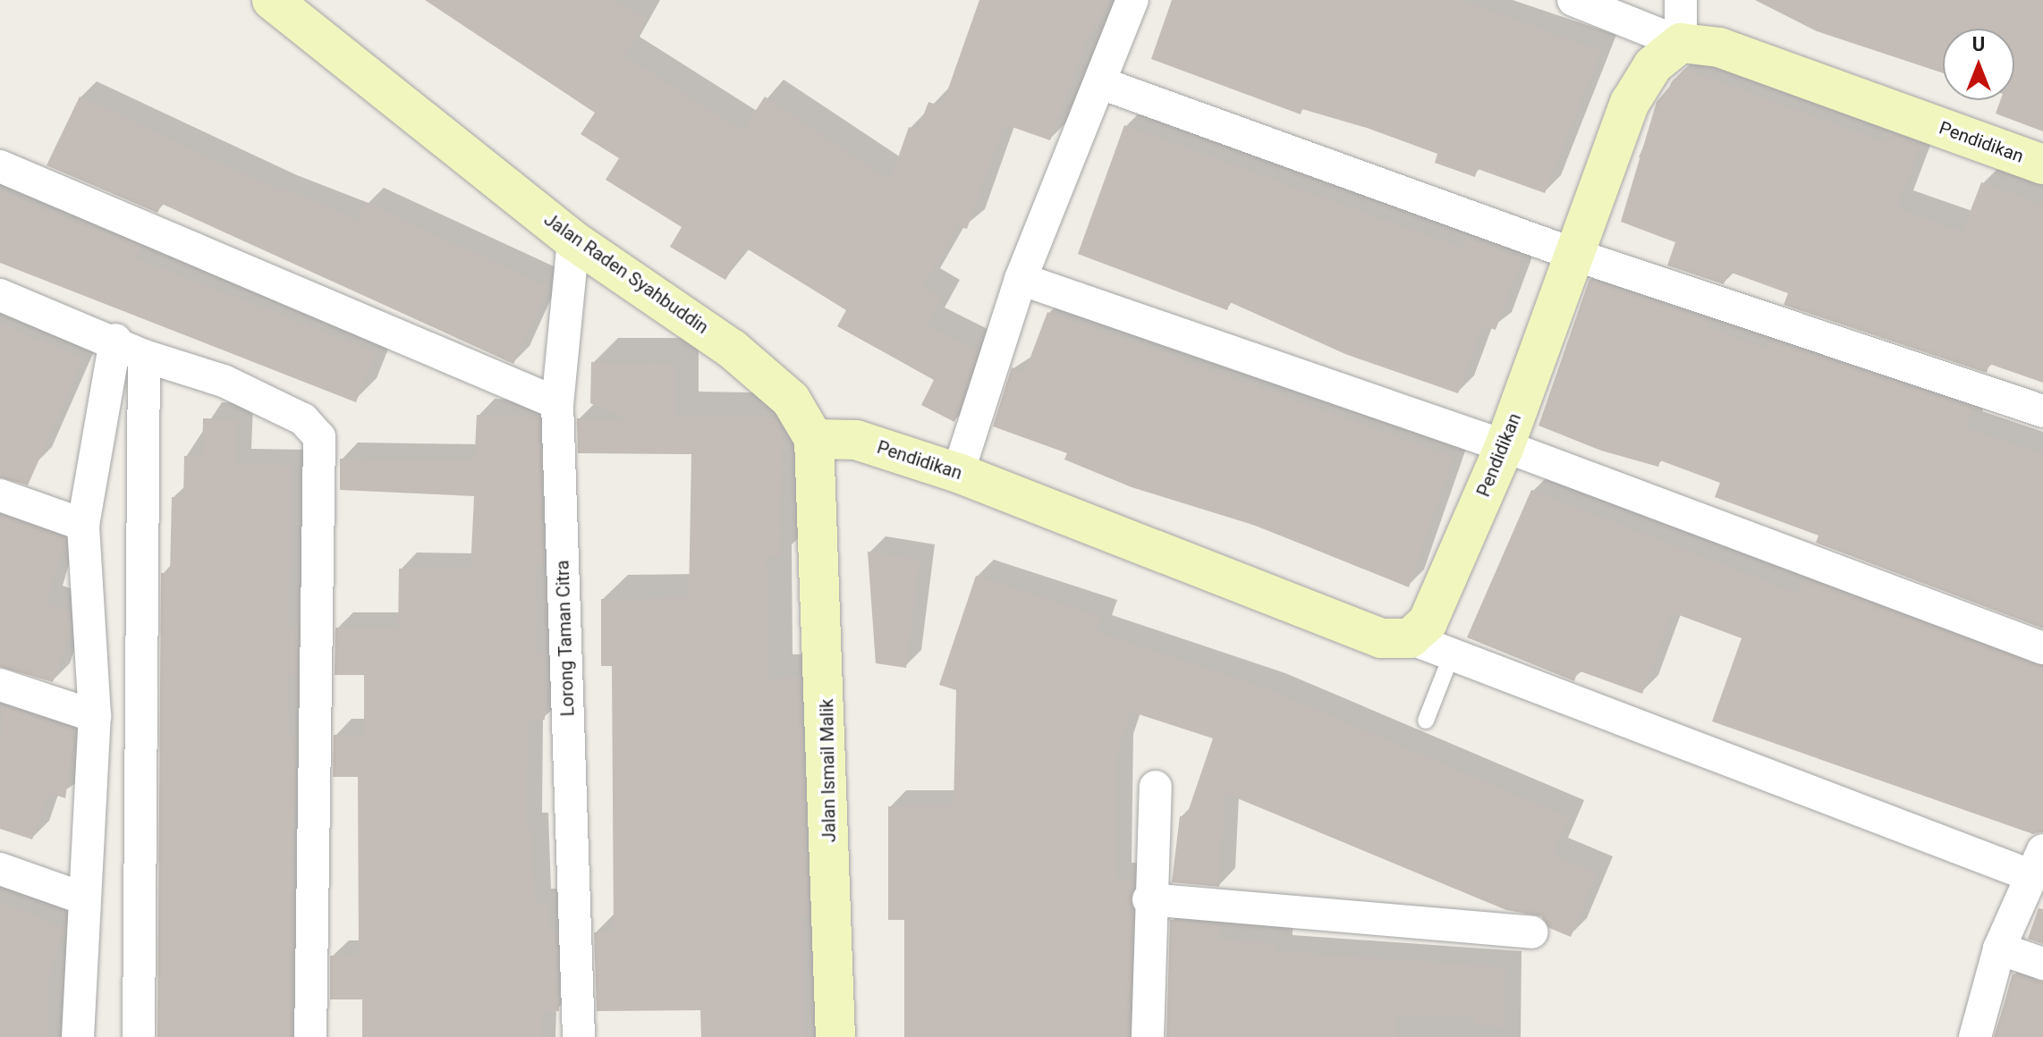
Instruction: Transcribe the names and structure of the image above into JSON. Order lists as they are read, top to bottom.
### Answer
{
  "streets": {
    "street": [
      "Pendidikan",
      "Jalan Raden Syahbuddin",
      "Lorong Taman Citra",
      "Jalan Ismail Malik"
    ]
  },
  "crossings": [
    ["Pendidikan", "Jalan Raden Syahbuddin"],
    ["Jalan Raden Syahbuddin", "Lorong Taman Citra"],
    ["Jalan Raden Syahbuddin", "Jalan Ismail Malik"]
  ],
  "north": "top"
}
